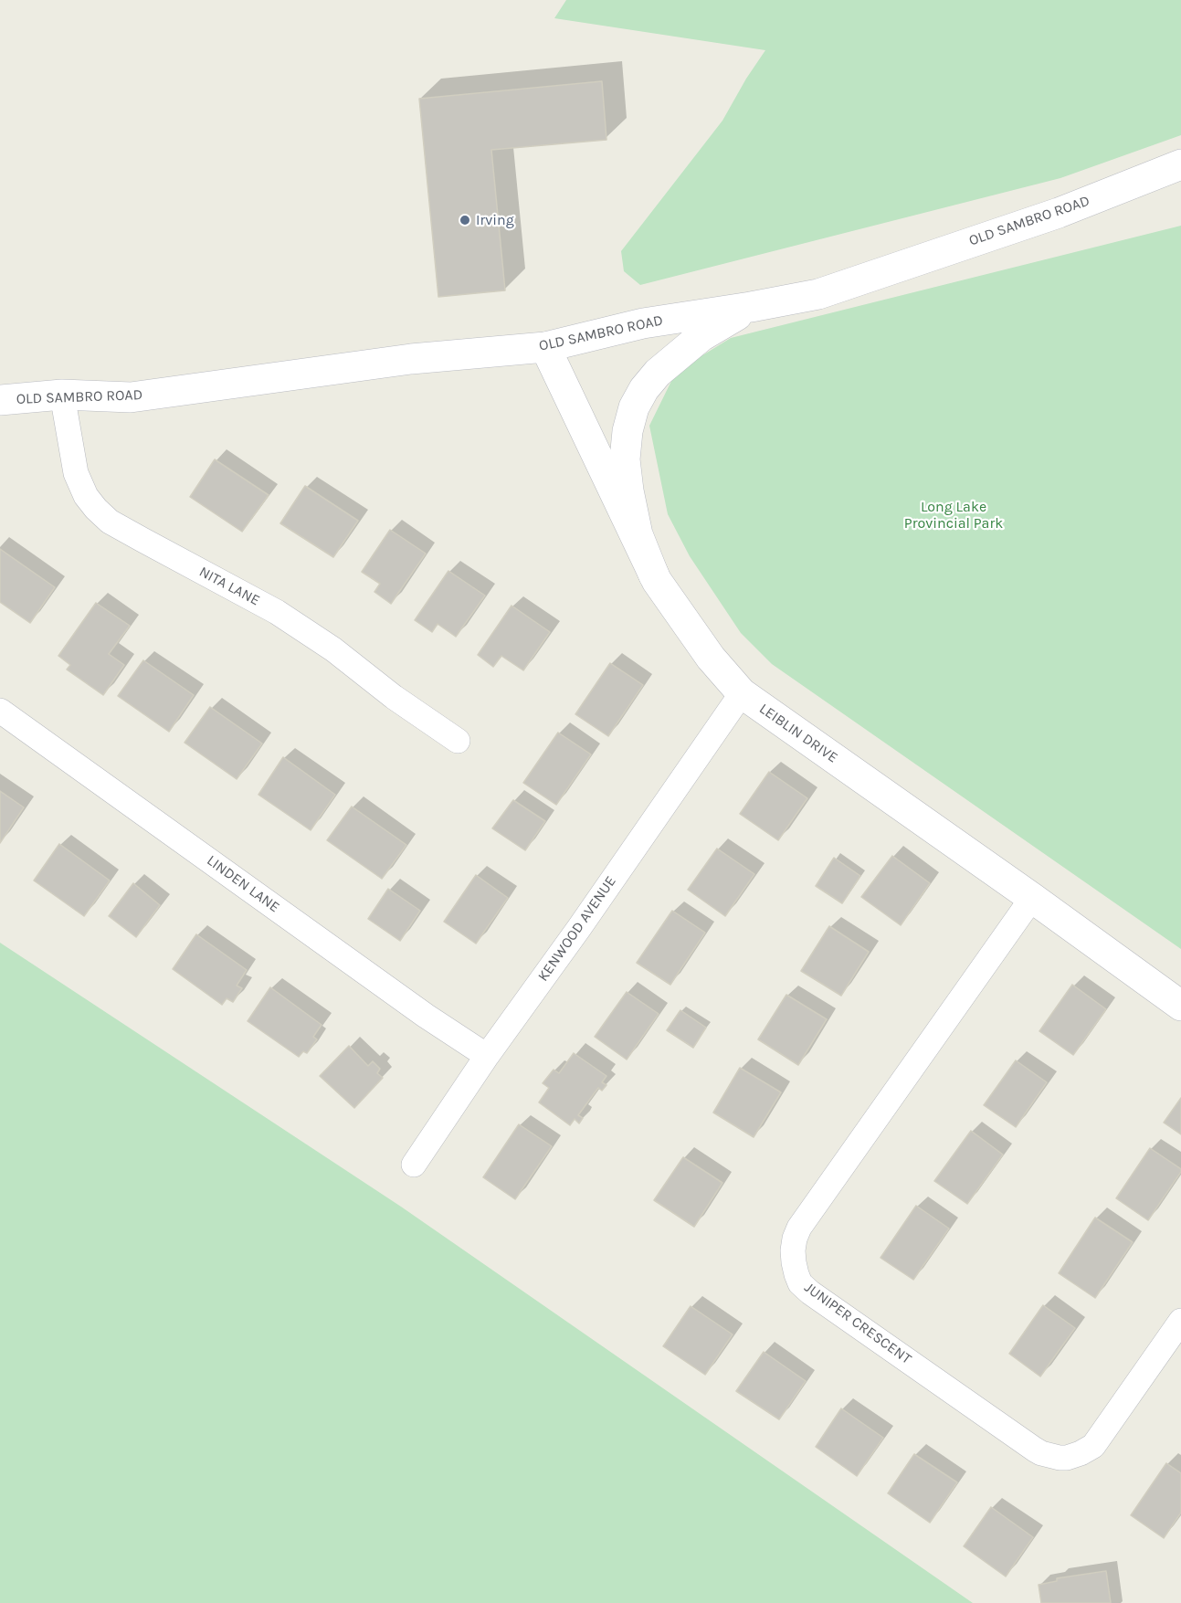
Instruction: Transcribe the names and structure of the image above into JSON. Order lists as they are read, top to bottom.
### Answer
{
  "streets": {
    "main road": ["OLD SAMBRO ROAD", "LEIBLIN DRIVE"],
    "street": [
      "NITA LANE",
      "LINDEN LANE",
      "KENWOOD AVENUE",
      "JUNIPER CRESCENT"
    ]
  },
  "crossings": [
    ["OLD SAMBRO ROAD", "NITA LANE"],
    ["OLD SAMBRO ROAD", "LEIBLIN DRIVE"],
    ["LEIBLIN DRIVE", "KENWOOD AVENUE"],
    ["LEIBLIN DRIVE", "JUNIPER CRESCENT"],
    ["LINDEN LANE", "KENWOOD AVENUE"]
  ],
  "parks": ["Long Lake Provincial Park"],
  "places": ["Irving"]
}
